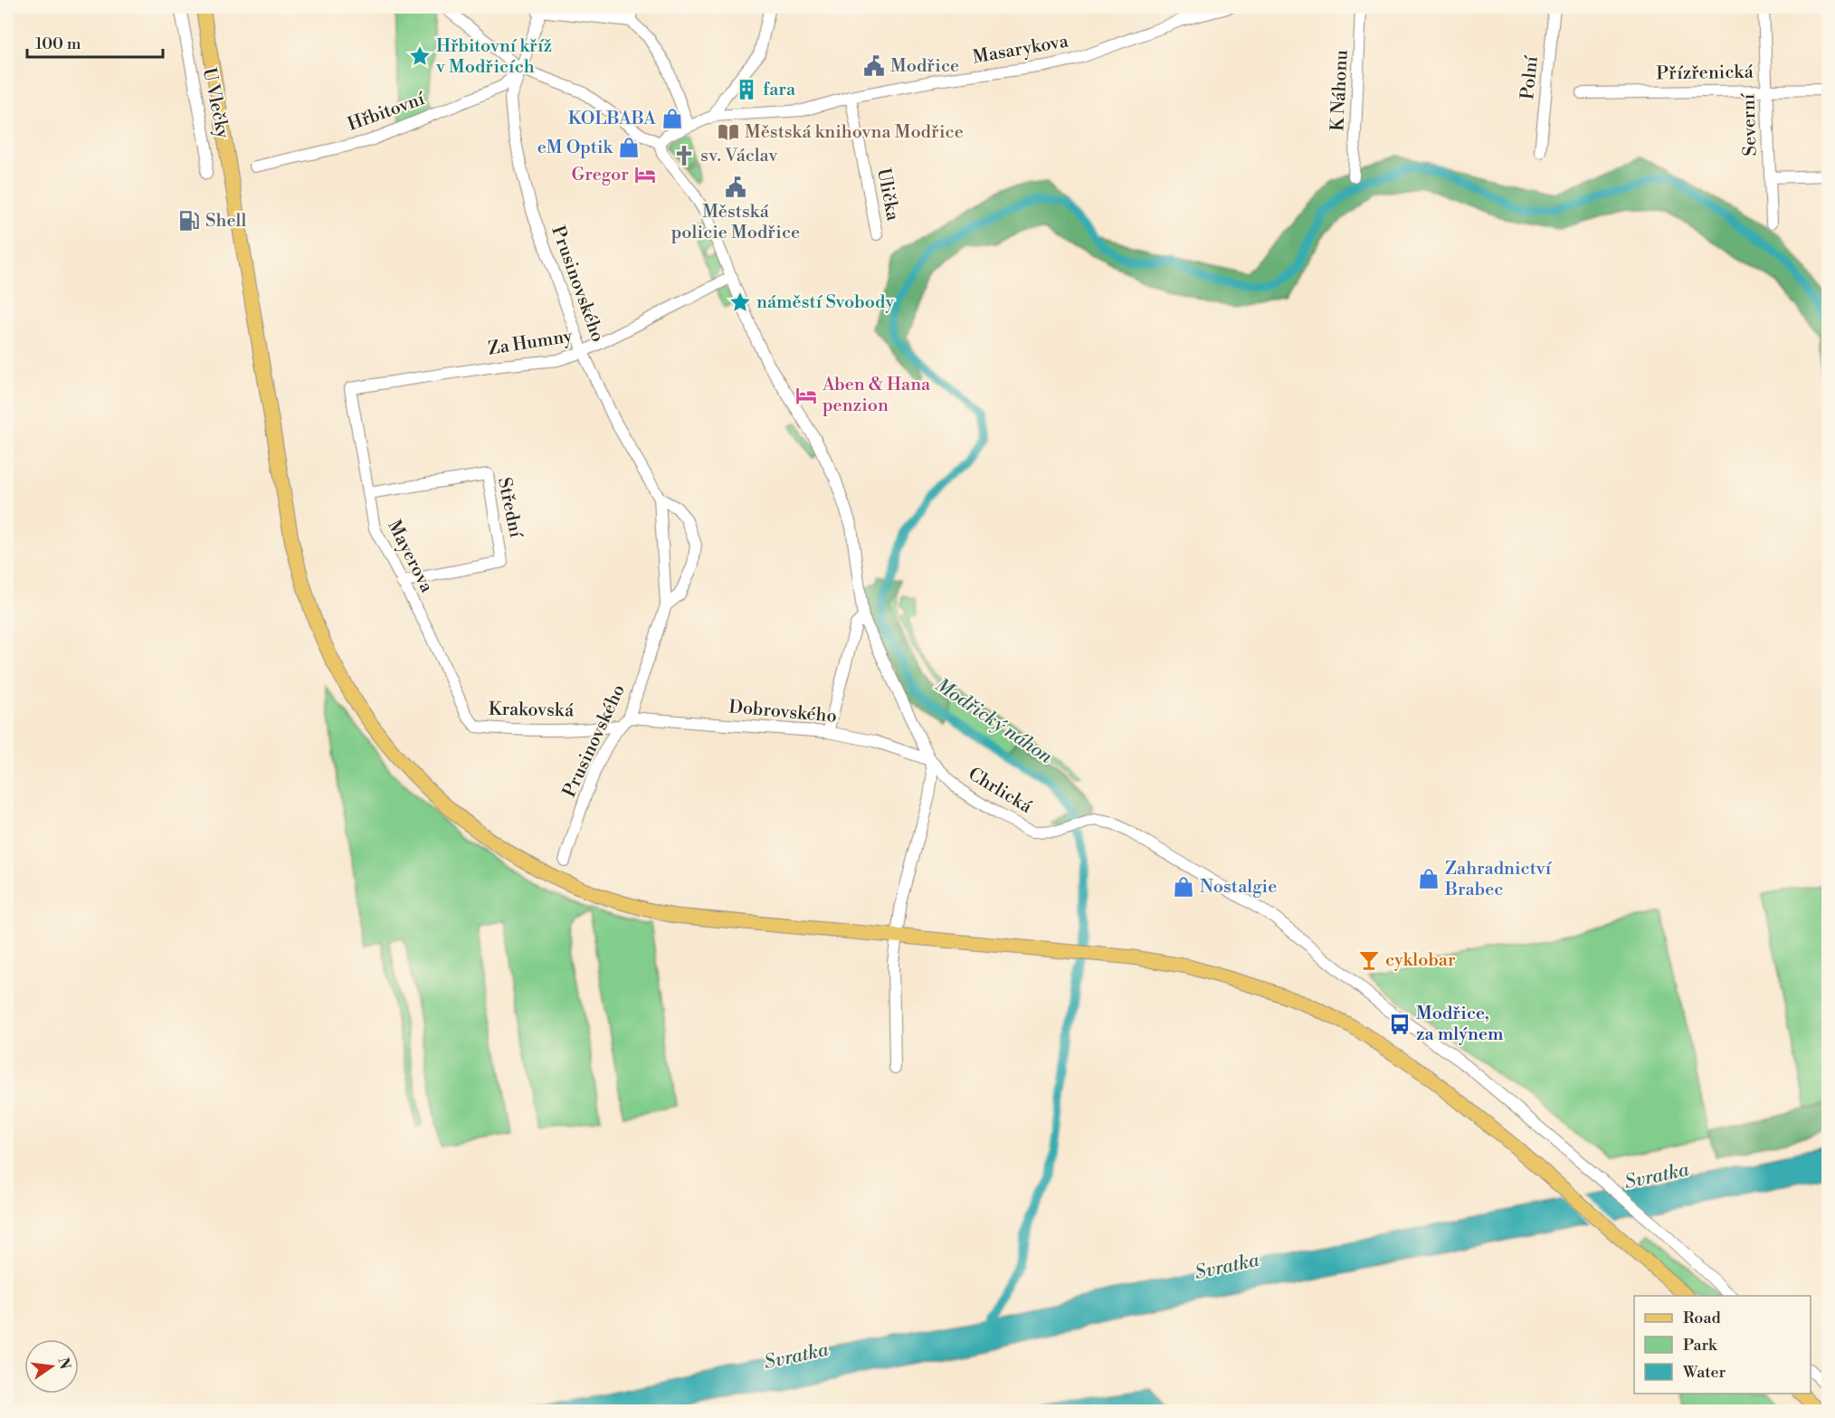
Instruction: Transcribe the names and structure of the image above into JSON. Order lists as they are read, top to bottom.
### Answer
{
  "streets": {
    "street": [
      "Masarykova",
      "Přízřenická",
      "Polní",
      "K Náhonu",
      "U Vlečky",
      "Hřbitovní",
      "Severní",
      "Ulička",
      "Prusinovského",
      "Za Humny",
      "Střední",
      "Mayerova",
      "Krakovská",
      "Dobrovského",
      "Chrlická"
    ]
  },
  "crossings": [
    ["Masarykova", "Ulička"],
    ["Přízřenická", "Severní"],
    ["Hřbitovní", "Prusinovského"],
    ["Prusinovského", "Za Humny"],
    ["Prusinovského", "Krakovská"],
    ["Prusinovského", "Dobrovského"],
    ["Za Humny", "Mayerova"],
    ["Střední", "Mayerova"],
    ["Mayerova", "Krakovská"],
    ["Dobrovského", "Chrlická"]
  ],
  "water": ["Modřický náhon", "Svratka"],
  "places": {
    "place": ["Hřbitovní kříž v Modřicích", "náměstí Svobody"],
    "public building": ["Modřice", "Městská policie Modřice"],
    "building": ["fara"],
    "shop": [
      "KOLBABA",
      "eM Optik",
      "Zahradnictví Brabec",
      "Nostalgie"
    ],
    "library": ["Městská knihovna Modřice"],
    "church": ["sv. Václav"],
    "hotel": ["Gregor", "Aben & Hana penzion"],
    "fuel station": ["Shell"],
    "bar": ["cyklobar"],
    "bus stop": ["Modřice, za mlýnem"]
  },
  "legend": ["Road", "Park", "Water"],
  "scale_bar": "100 m",
  "north": "right"
}
